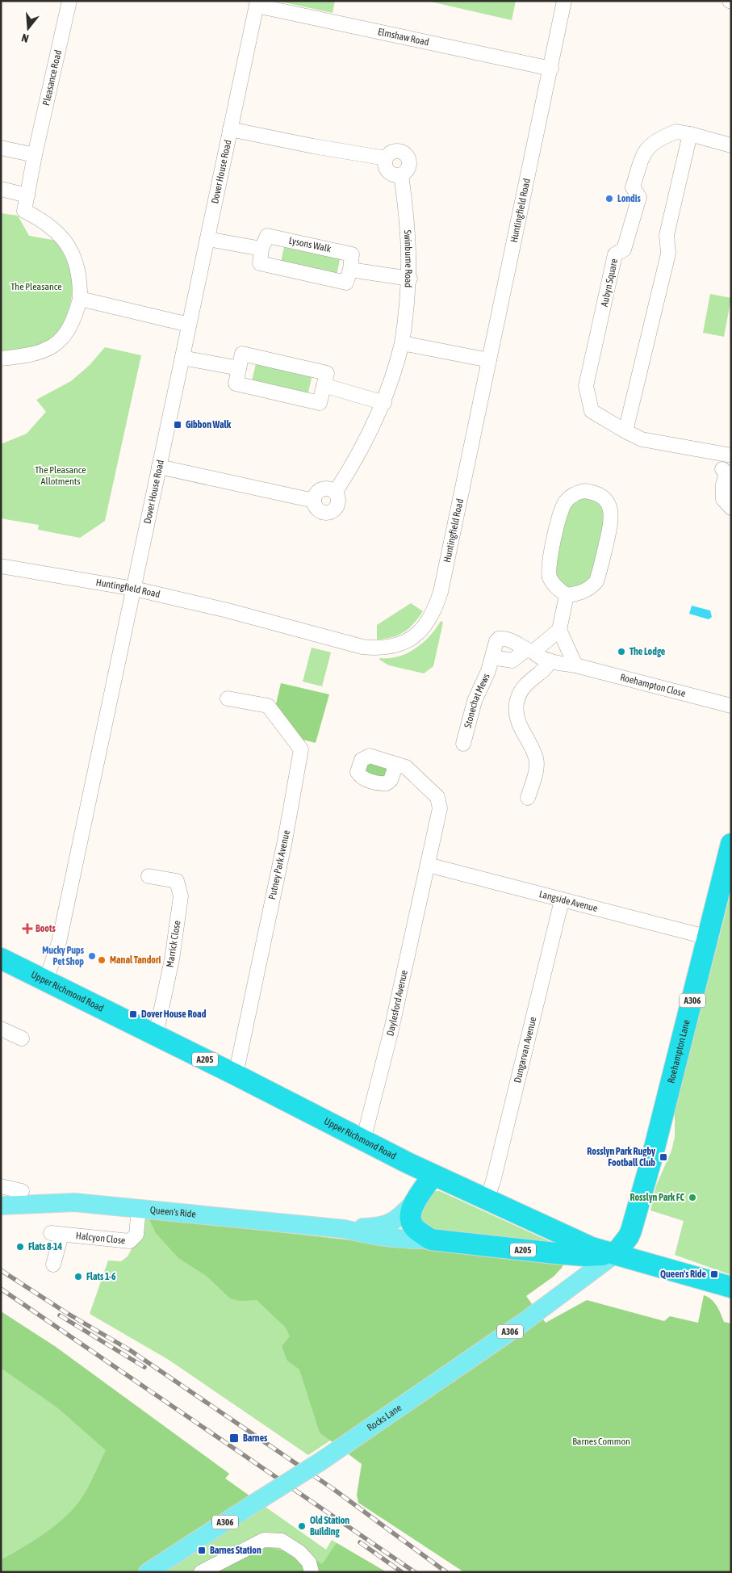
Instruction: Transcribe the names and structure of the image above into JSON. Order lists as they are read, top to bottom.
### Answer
{
  "streets": {
    "highway": [
      "Upper Richmond Road",
      "A306",
      "Roehampton Lane",
      "A205",
      "Queen's Ride"
    ],
    "main road": ["Rocks Lane"],
    "street": [
      "Elmshaw Road",
      "Pleasance Road",
      "Dover House Road",
      "Huntingfield Road",
      "Lysons Walk",
      "Swinburne Road",
      "Aubyn Square",
      "Roehampton Close",
      "Stonechat Mews",
      "Putney Park Avenue",
      "Langside Avenue",
      "Marrick Close",
      "Daylesford Avenue",
      "Dungarvan Avenue",
      "Halcyon Close"
    ]
  },
  "crossings": [
    ["Elmshaw Road", "Dover House Road"],
    ["Elmshaw Road", "Huntingfield Road"],
    ["Dover House Road", "Huntingfield Road"],
    ["Dover House Road", "Swinburne Road"],
    ["Dover House Road", "Upper Richmond Road"],
    ["Roehampton Close", "Stonechat Mews"],
    ["Putney Park Avenue", "Upper Richmond Road"],
    ["Langside Avenue", "Daylesford Avenue"],
    ["Langside Avenue", "Dungarvan Avenue"],
    ["Langside Avenue", "Roehampton Lane"],
    ["Marrick Close", "Upper Richmond Road"],
    ["Upper Richmond Road", "Daylesford Avenue"],
    ["Upper Richmond Road", "Dungarvan Avenue"],
    ["Upper Richmond Road", "Roehampton Lane"],
    ["Upper Richmond Road", "Queen's Ride"],
    ["Upper Richmond Road", "Rocks Lane"],
    ["Roehampton Lane", "Queen's Ride"],
    ["Roehampton Lane", "Rocks Lane"],
    ["Queen's Ride", "Halcyon Close"],
    ["Queen's Ride", "Rocks Lane"]
  ],
  "parks": ["The Pleasance", "The Pleasance Allotments", "Barnes Common"],
  "places": {
    "other": [
      "Londis",
      "The Lodge",
      "Mucky Pups Pet Shop",
      "Manal Tandori",
      "Rosslyn Park FC",
      "Flats 8-14",
      "Flats 1-6",
      "Old Station Building"
    ],
    "transit": [
      "Gibbon Walk",
      "Dover House Road",
      "Rosslyn Park Rugby Football Club",
      "Queen's Ride",
      "Barnes",
      "Barnes Station"
    ],
    "health": ["Boots"]
  },
  "north": "bottom"
}
